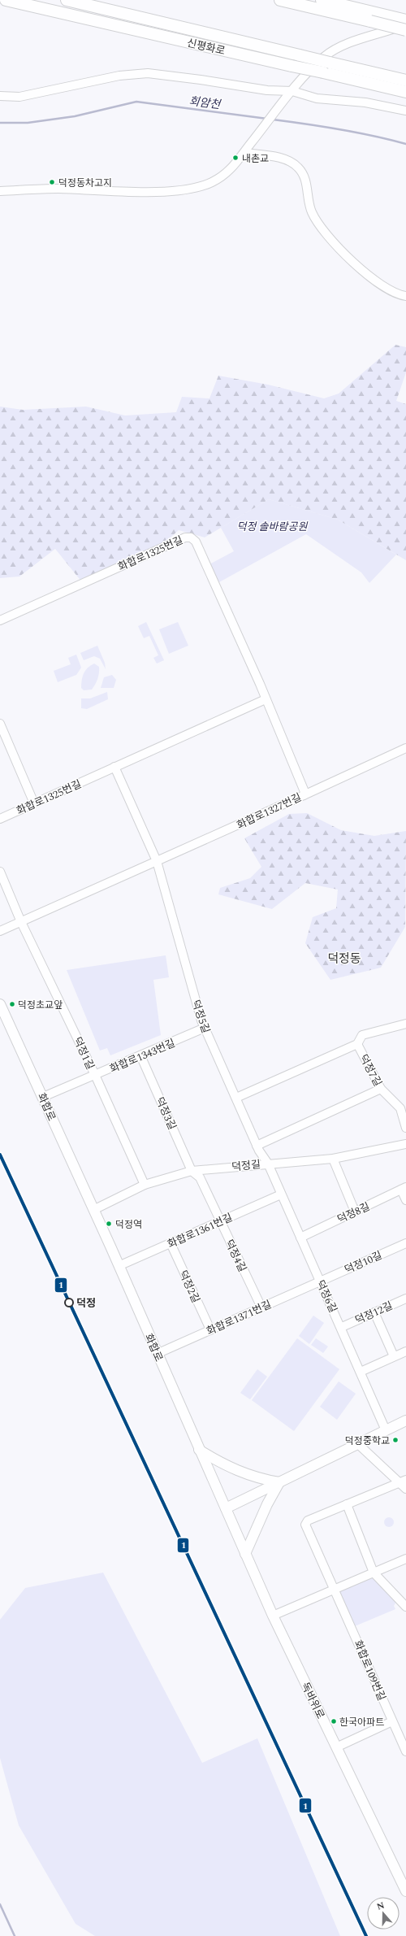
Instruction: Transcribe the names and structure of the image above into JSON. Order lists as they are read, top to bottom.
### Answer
{
  "streets": {
    "highway": ["신평화로"],
    "main road": ["화합로", "독바위로"],
    "street": [
      "화합로1325번길",
      "화합로1327번길",
      "덕정5길",
      "덕정1길",
      "화합로1343번길",
      "덕정7길",
      "덕정3길",
      "덕정길",
      "덕정8길",
      "화합로1361번길",
      "덕정4길",
      "덕정10길",
      "덕정2길",
      "덕정6길",
      "덕정12길",
      "화합로1371번길",
      "화합로109번길"
    ]
  },
  "crossings": [
    ["화합로1325번길", "화합로1327번길"],
    ["화합로1327번길", "덕정5길"],
    ["화합로1327번길", "덕정1길"],
    ["덕정5길", "화합로1343번길"],
    ["덕정5길", "덕정길"],
    ["덕정5길", "덕정6길"],
    ["덕정1길", "화합로1343번길"],
    ["덕정1길", "덕정길"],
    ["화합로1343번길", "화합로"],
    ["화합로1343번길", "덕정3길"],
    ["화합로", "덕정길"],
    ["화합로", "화합로1361번길"],
    ["화합로", "화합로1371번길"],
    ["화합로", "독바위로"],
    ["덕정3길", "덕정길"],
    ["덕정3길", "덕정4길"],
    ["덕정길", "덕정4길"],
    ["덕정길", "덕정6길"],
    ["덕정8길", "덕정6길"],
    ["화합로1361번길", "덕정4길"],
    ["화합로1361번길", "덕정2길"],
    ["화합로1361번길", "덕정6길"],
    ["덕정4길", "화합로1371번길"],
    ["덕정10길", "덕정6길"],
    ["덕정10길", "화합로1371번길"],
    ["덕정2길", "화합로1371번길"],
    ["덕정6길", "덕정12길"],
    ["덕정6길", "화합로1371번길"]
  ],
  "districts": ["덕정동"],
  "water": ["회암천"],
  "parks": ["덕정 솔바람공원"],
  "places": [
    "내촌교",
    "덕정동차고지",
    "덕정초교앞",
    "덕정역",
    "덕정",
    "덕정중학교",
    "한국아파트"
  ],
  "lines": ["transit line 1"],
  "north": "top"
}
